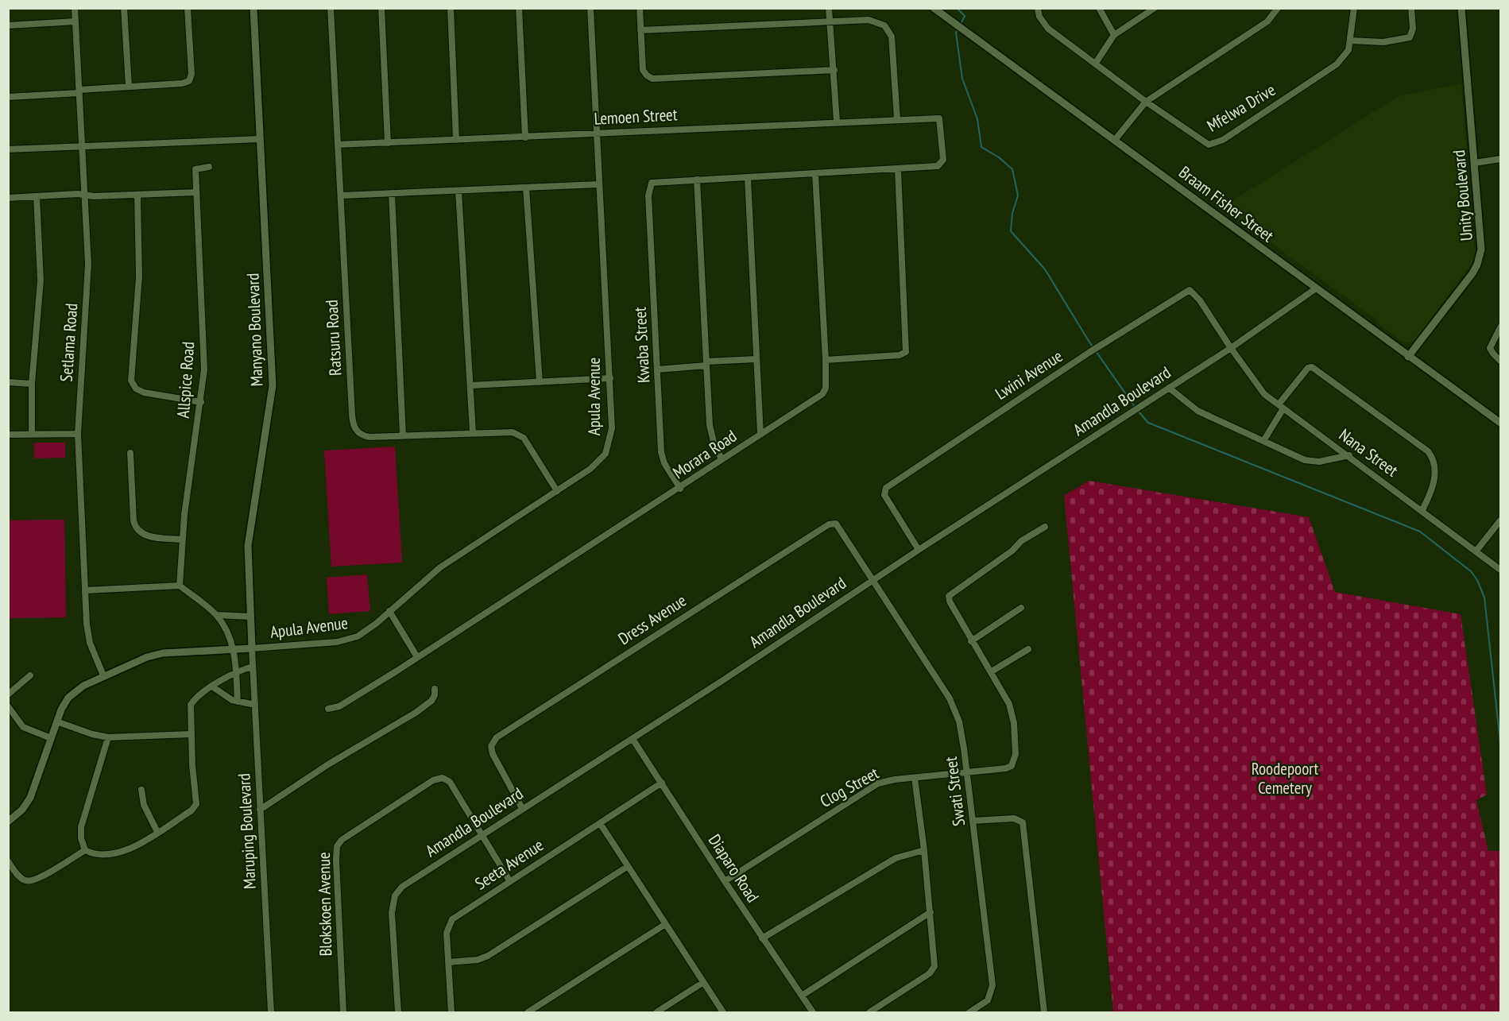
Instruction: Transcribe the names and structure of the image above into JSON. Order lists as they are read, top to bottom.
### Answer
{
  "streets": {
    "street": [
      "Mfelwa Drive",
      "Lemoen Street",
      "Unity Boulevard",
      "Braam Fisher Street",
      "Manyano Boulevard",
      "Ratsuru Road",
      "Setlama Road",
      "Kwaba Street",
      "Lwini Avenue",
      "Allspice Road",
      "Apula Avenue",
      "Amandla Boulevard",
      "Nana Street",
      "Morara Road",
      "Dress Avenue",
      "Clog Street",
      "Swati Street",
      "Maruping Boulevard",
      "Seeta Avenue",
      "Diaparo Road",
      "Blokskoen Avenue"
    ]
  },
  "crossings": [
    ["Lemoen Street", "Ratsuru Road"],
    ["Lemoen Street", "Apula Avenue"],
    ["Unity Boulevard", "Braam Fisher Street"],
    ["Braam Fisher Street", "Amandla Boulevard"],
    ["Manyano Boulevard", "Apula Avenue"],
    ["Manyano Boulevard", "Maruping Boulevard"],
    ["Ratsuru Road", "Apula Avenue"],
    ["Kwaba Street", "Morara Road"],
    ["Lwini Avenue", "Amandla Boulevard"],
    ["Lwini Avenue", "Nana Street"],
    ["Apula Avenue", "Maruping Boulevard"],
    ["Amandla Boulevard", "Nana Street"],
    ["Amandla Boulevard", "Dress Avenue"],
    ["Amandla Boulevard", "Swati Street"],
    ["Amandla Boulevard", "Diaparo Road"],
    ["Amandla Boulevard", "Blokskoen Avenue"],
    ["Dress Avenue", "Swati Street"],
    ["Clog Street", "Swati Street"],
    ["Clog Street", "Diaparo Road"],
    ["Seeta Avenue", "Diaparo Road"],
    ["Seeta Avenue", "Blokskoen Avenue"]
  ],
  "parks": ["Roodepoort Cemetery"]
}
